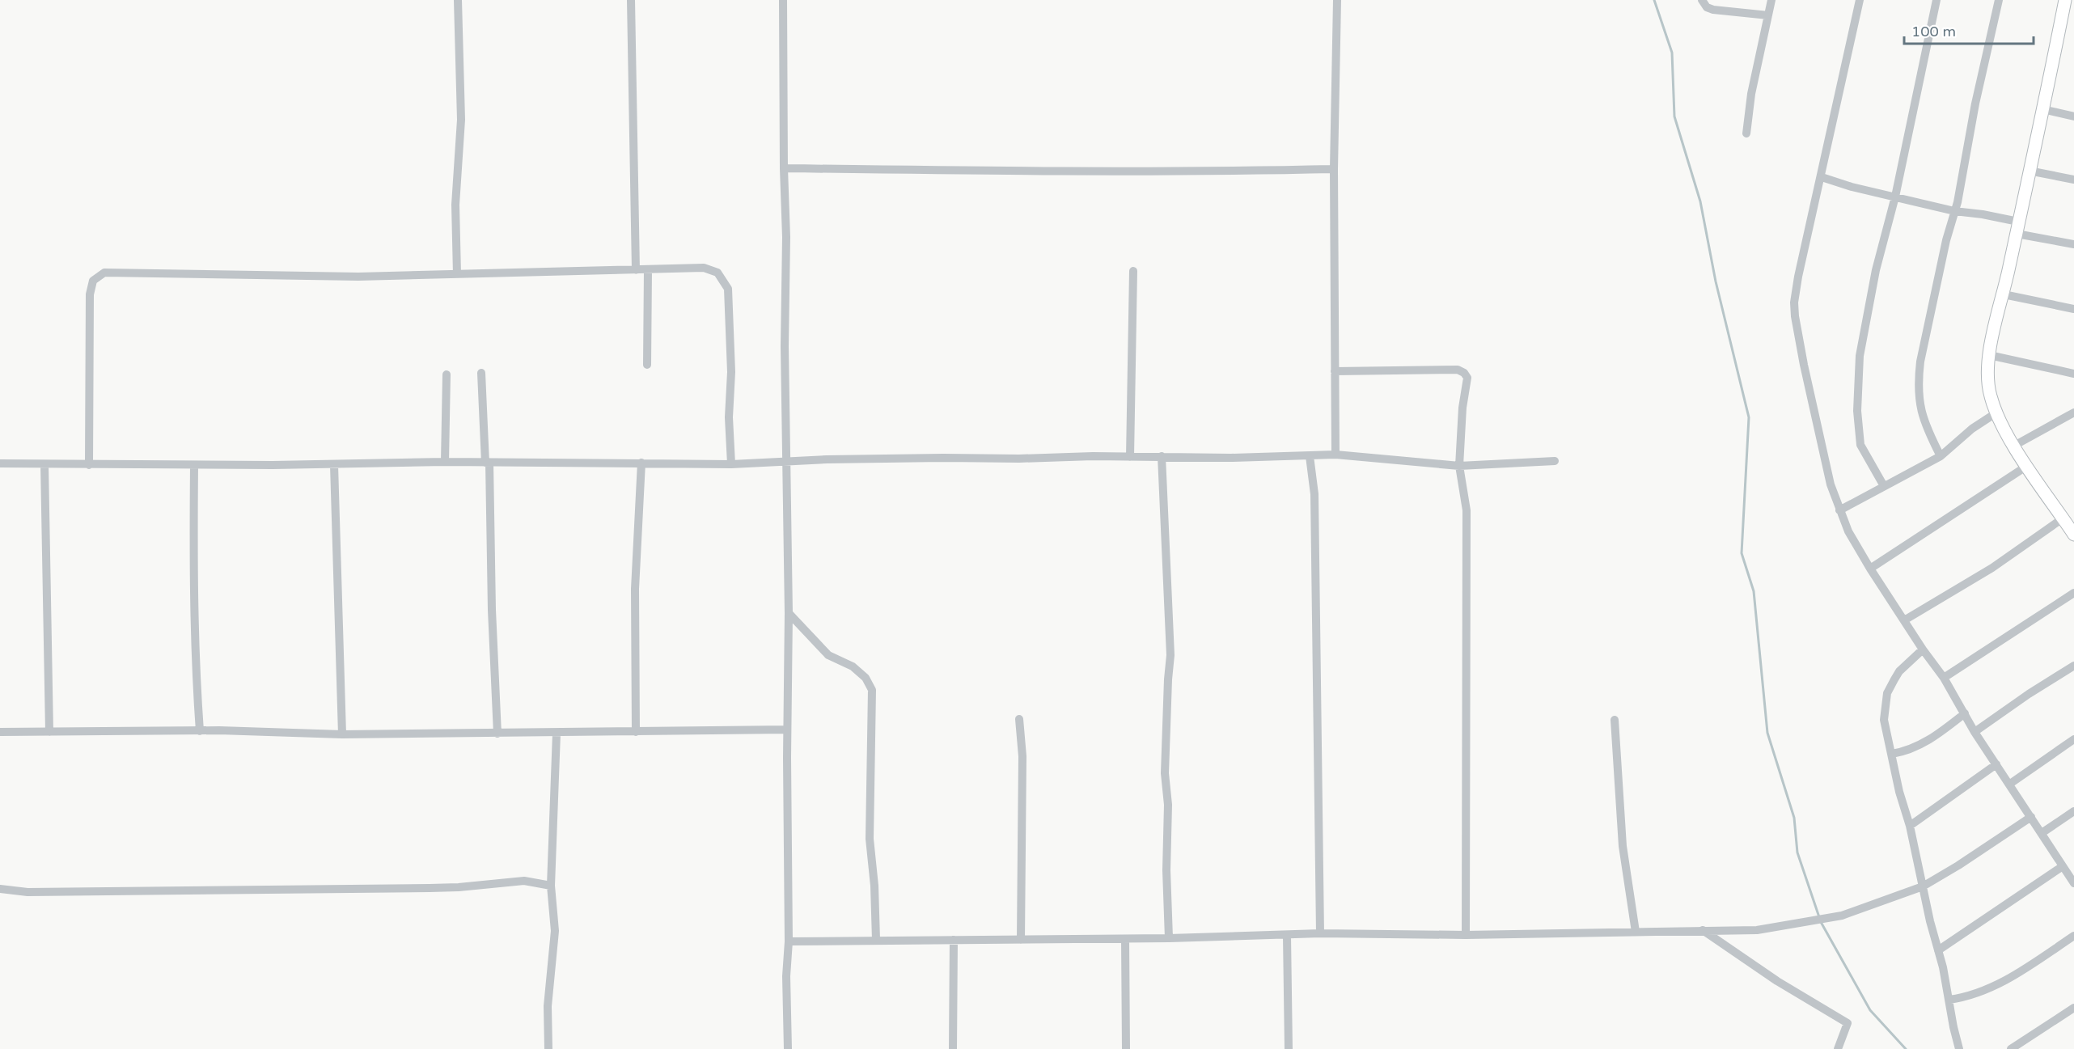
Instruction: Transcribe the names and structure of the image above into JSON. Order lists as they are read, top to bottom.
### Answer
{
  "scale_bar": "100 m"
}
